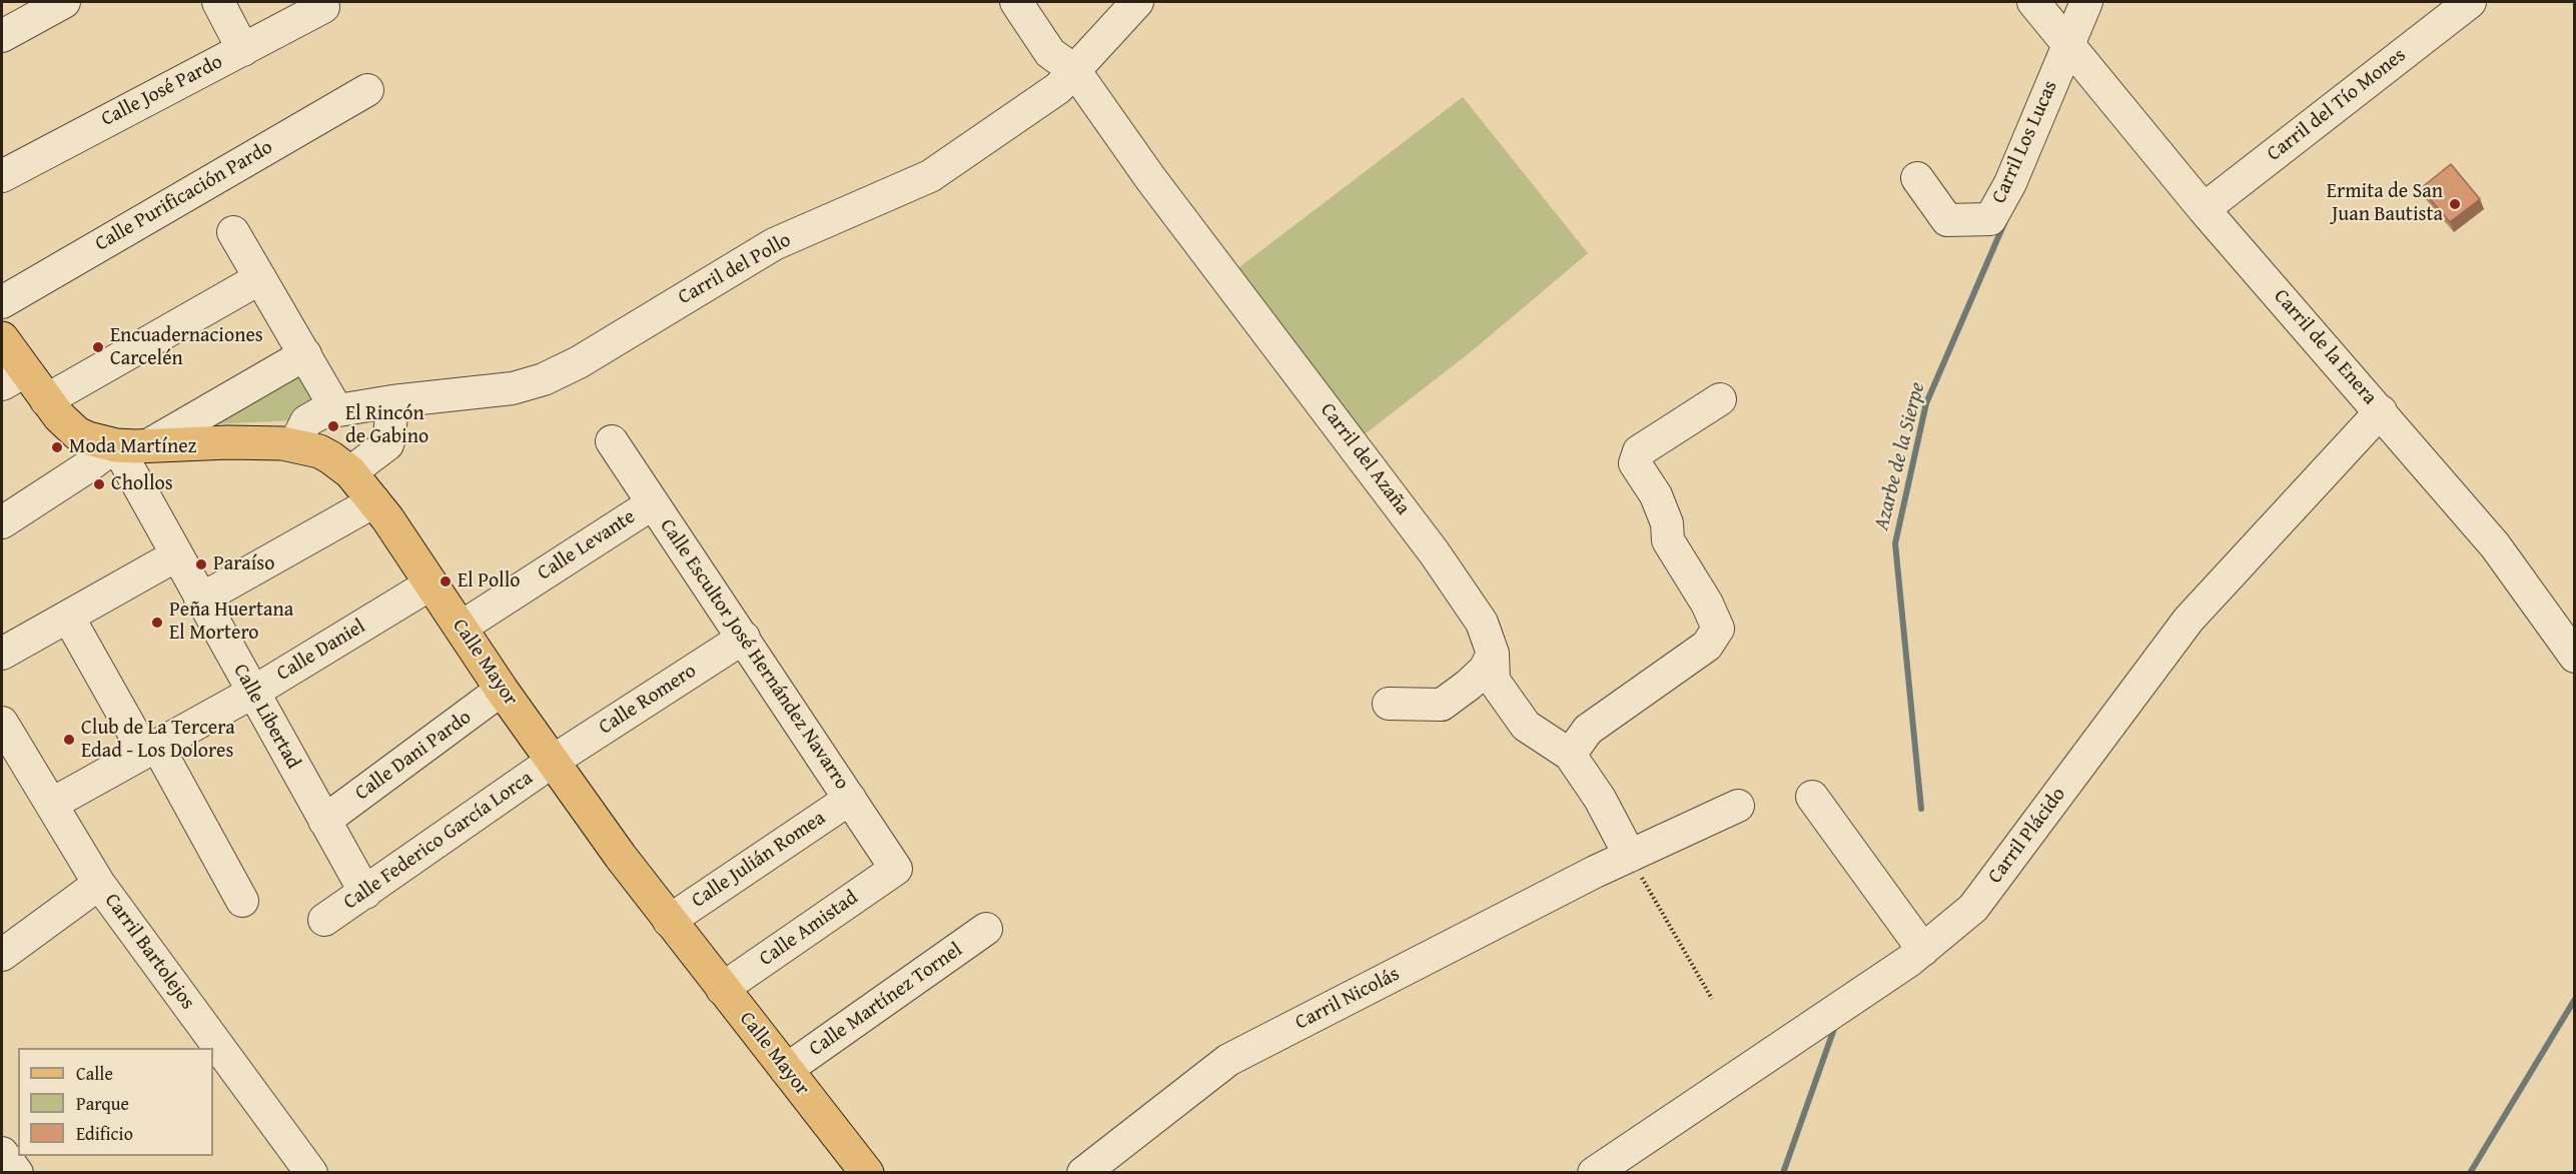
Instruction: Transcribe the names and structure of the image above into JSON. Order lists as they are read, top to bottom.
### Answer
{
  "streets": {
    "main road": ["Calle Mayor"],
    "street": [
      "Calle José Pardo",
      "Carril del Tío Mones",
      "Carril Los Lucas",
      "Calle Purificación Pardo",
      "Carril del Pollo",
      "Carril de la Enera",
      "Carril del Azaña",
      "Calle Levante",
      "Calle Daniel",
      "Calle Escultor José Hernández Navarro",
      "Calle Romero",
      "Calle Libertad",
      "Calle Dani Pardo",
      "Carril Plácido",
      "Calle Federico García Lorca",
      "Calle Julián Romea",
      "Calle Amistad",
      "Carril Bartolejos",
      "Carril Nicolás",
      "Calle Martínez Tornel"
    ]
  },
  "crossings": [
    ["Carril del Tío Mones", "Carril de la Enera"],
    ["Carril Los Lucas", "Carril de la Enera"],
    ["Carril del Pollo", "Carril del Azaña"],
    ["Carril del Pollo", "Calle Mayor"],
    ["Carril de la Enera", "Carril Plácido"],
    ["Carril del Azaña", "Carril Nicolás"],
    ["Calle Levante", "Calle Escultor José Hernández Navarro"],
    ["Calle Levante", "Calle Mayor"],
    ["Calle Daniel", "Calle Mayor"],
    ["Calle Daniel", "Calle Libertad"],
    ["Calle Daniel", "Carril Bartolejos"],
    ["Calle Escultor José Hernández Navarro", "Calle Romero"],
    ["Calle Escultor José Hernández Navarro", "Calle Julián Romea"],
    ["Calle Escultor José Hernández Navarro", "Calle Amistad"],
    ["Calle Mayor", "Calle Romero"],
    ["Calle Mayor", "Calle Libertad"],
    ["Calle Mayor", "Calle Dani Pardo"],
    ["Calle Mayor", "Calle Federico García Lorca"],
    ["Calle Mayor", "Calle Julián Romea"],
    ["Calle Mayor", "Calle Amistad"],
    ["Calle Mayor", "Calle Martínez Tornel"],
    ["Calle Romero", "Calle Federico García Lorca"],
    ["Calle Libertad", "Calle Dani Pardo"],
    ["Calle Libertad", "Calle Federico García Lorca"]
  ],
  "water": ["Azarbe de la Sierpe"],
  "places": [
    "Ermita de San Juan Bautista",
    "Encuadernaciones Carcelén",
    "El Rincón de Gabino",
    "Moda Martínez",
    "Chollos",
    "Paraíso",
    "El Pollo",
    "Peña Huertana El Mortero",
    "Club de La Tercera Edad - Los Dolores"
  ],
  "legend": ["Calle", "Parque", "Edificio"]
}
